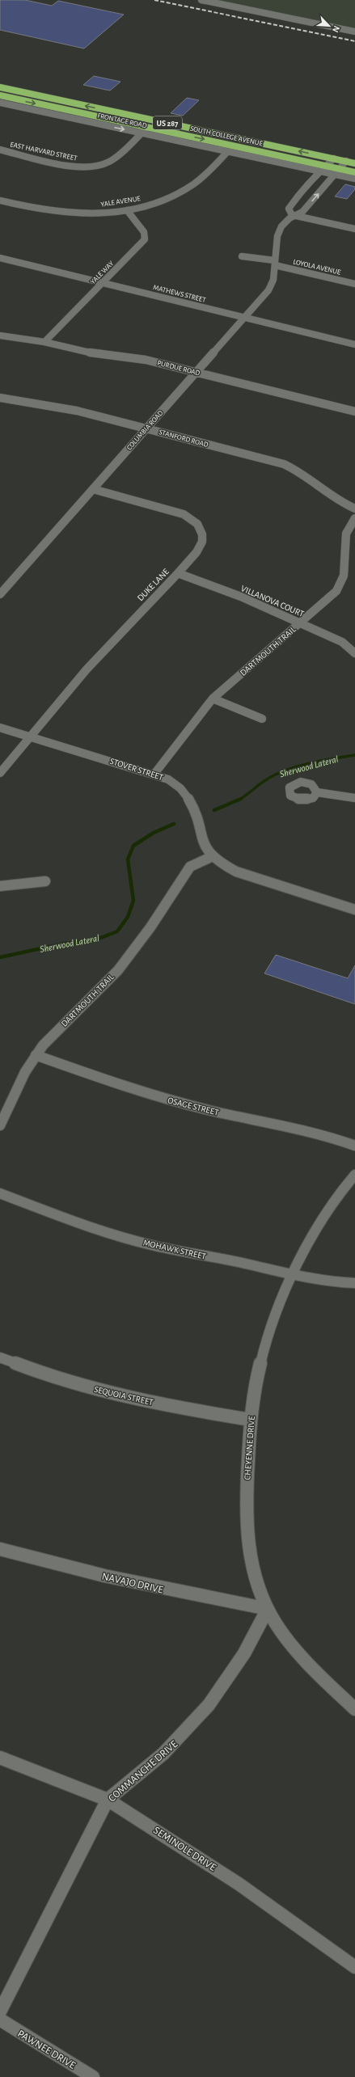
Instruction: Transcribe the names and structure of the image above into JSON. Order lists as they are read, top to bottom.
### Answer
{
  "streets": {
    "highway": ["US 287", "SOUTH COLLEGE AVENUE"],
    "street": [
      "FRONTAGE ROAD",
      "EAST HARVARD STREET",
      "YALE AVENUE",
      "LOYOLA AVENUE",
      "YALE WAY",
      "MATHEWS STREET",
      "PURDUE ROAD",
      "COLUMBIA ROAD",
      "STANFORD ROAD",
      "DUKE LANE",
      "VILLANOVA COURT",
      "DARTMOUTH TRAIL",
      "STOVER STREET",
      "OSAGE STREET",
      "MOHAWK STREET",
      "SEQUOIA STREET",
      "CHEYENNE DRIVE",
      "NAVAJO DRIVE",
      "COMMANCHE DRIVE",
      "SEMINOLE DRIVE",
      "PAWNEE DRIVE"
    ]
  },
  "crossings": [
    ["FRONTAGE ROAD", "EAST HARVARD STREET"],
    ["FRONTAGE ROAD", "YALE AVENUE"],
    ["FRONTAGE ROAD", "COLUMBIA ROAD"],
    ["SOUTH COLLEGE AVENUE", "EAST HARVARD STREET"],
    ["SOUTH COLLEGE AVENUE", "COLUMBIA ROAD"],
    ["YALE AVENUE", "YALE WAY"],
    ["LOYOLA AVENUE", "COLUMBIA ROAD"],
    ["YALE WAY", "MATHEWS STREET"],
    ["YALE WAY", "PURDUE ROAD"],
    ["MATHEWS STREET", "COLUMBIA ROAD"],
    ["PURDUE ROAD", "COLUMBIA ROAD"],
    ["COLUMBIA ROAD", "STANFORD ROAD"],
    ["COLUMBIA ROAD", "DUKE LANE"],
    ["DUKE LANE", "VILLANOVA COURT"],
    ["DUKE LANE", "STOVER STREET"],
    ["VILLANOVA COURT", "DARTMOUTH TRAIL"],
    ["DARTMOUTH TRAIL", "STOVER STREET"],
    ["DARTMOUTH TRAIL", "OSAGE STREET"],
    ["MOHAWK STREET", "CHEYENNE DRIVE"],
    ["SEQUOIA STREET", "CHEYENNE DRIVE"],
    ["CHEYENNE DRIVE", "NAVAJO DRIVE"],
    ["CHEYENNE DRIVE", "COMMANCHE DRIVE"],
    ["NAVAJO DRIVE", "COMMANCHE DRIVE"],
    ["COMMANCHE DRIVE", "SEMINOLE DRIVE"]
  ],
  "one_way": ["FRONTAGE ROAD"],
  "water": ["Sherwood Lateral"],
  "north": "bottom right"
}
